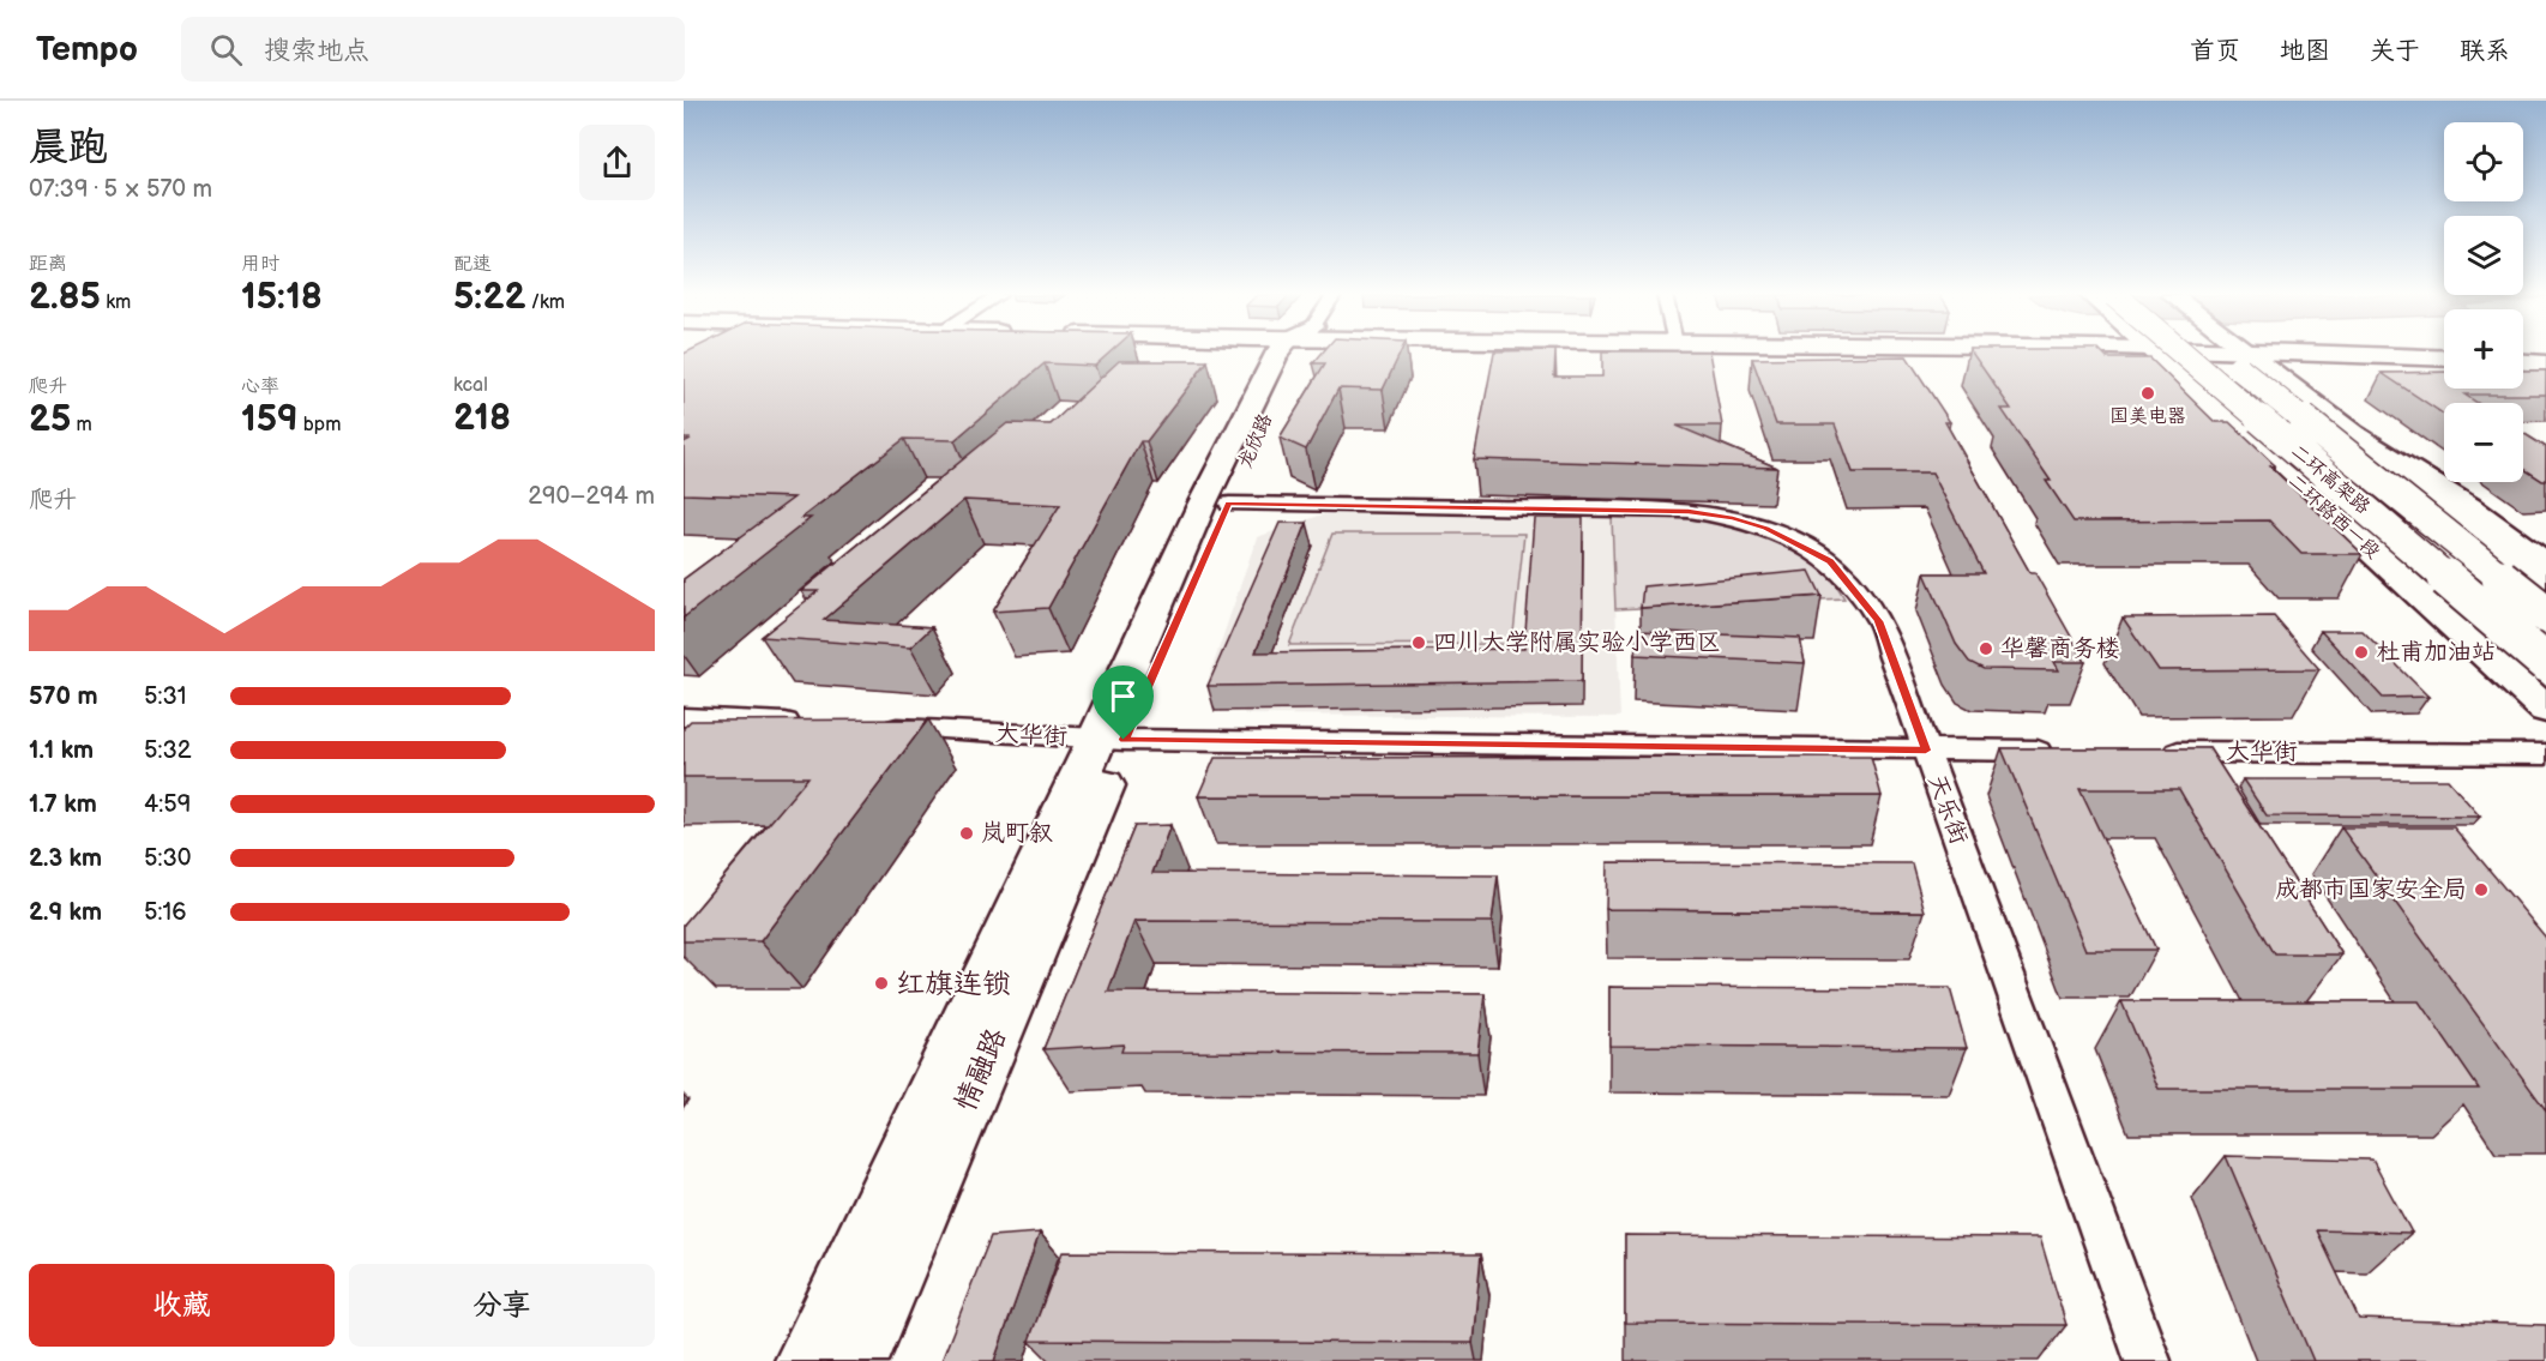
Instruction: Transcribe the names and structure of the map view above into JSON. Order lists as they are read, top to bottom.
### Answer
{
  "streets": {
    "main road": [
      "龙欣路",
      "二环高架路",
      "二环路西一段",
      "情融路"
    ],
    "street": ["大华街", "天乐街"]
  },
  "crossings": [
    ["龙欣路", "大华街"],
    ["龙欣路", "天乐街"],
    ["龙欣路", "情融路"],
    ["大华街", "天乐街"],
    ["大华街", "情融路"]
  ],
  "places": [
    "国美电器",
    "四川大学附属实验小学西区",
    "华馨商务楼",
    "杜甫加油站",
    "岚町叙",
    "成都市国家安全局",
    "红旗连锁"
  ],
  "page": {
    "header": "Tempo",
    "search": "搜索地点",
    "nav": [
      "首页",
      "地图",
      "关于",
      "联系"
    ],
    "heading": ["晨跑", "07:39 · 5 × 570 m"],
    "map_buttons": ["+", "−"],
    "stats": [
      ["距离", "2.85 km"],
      ["用时", "15:18"],
      ["配速", "5:22 /km"],
      ["爬升", "25 m"],
      ["心率", "159 bpm"],
      ["kcal", "218"]
    ],
    "chart": ["爬升", "290–294 m"],
    "list": [
      {
        "name": "570 m",
        "note": "5:31"
      },
      {
        "name": "1.1 km",
        "note": "5:32"
      },
      {
        "name": "1.7 km",
        "note": "4:59"
      },
      {
        "name": "2.3 km",
        "note": "5:30"
      },
      {
        "name": "2.9 km",
        "note": "5:16"
      }
    ],
    "buttons": ["收藏", "分享"]
  }
}
